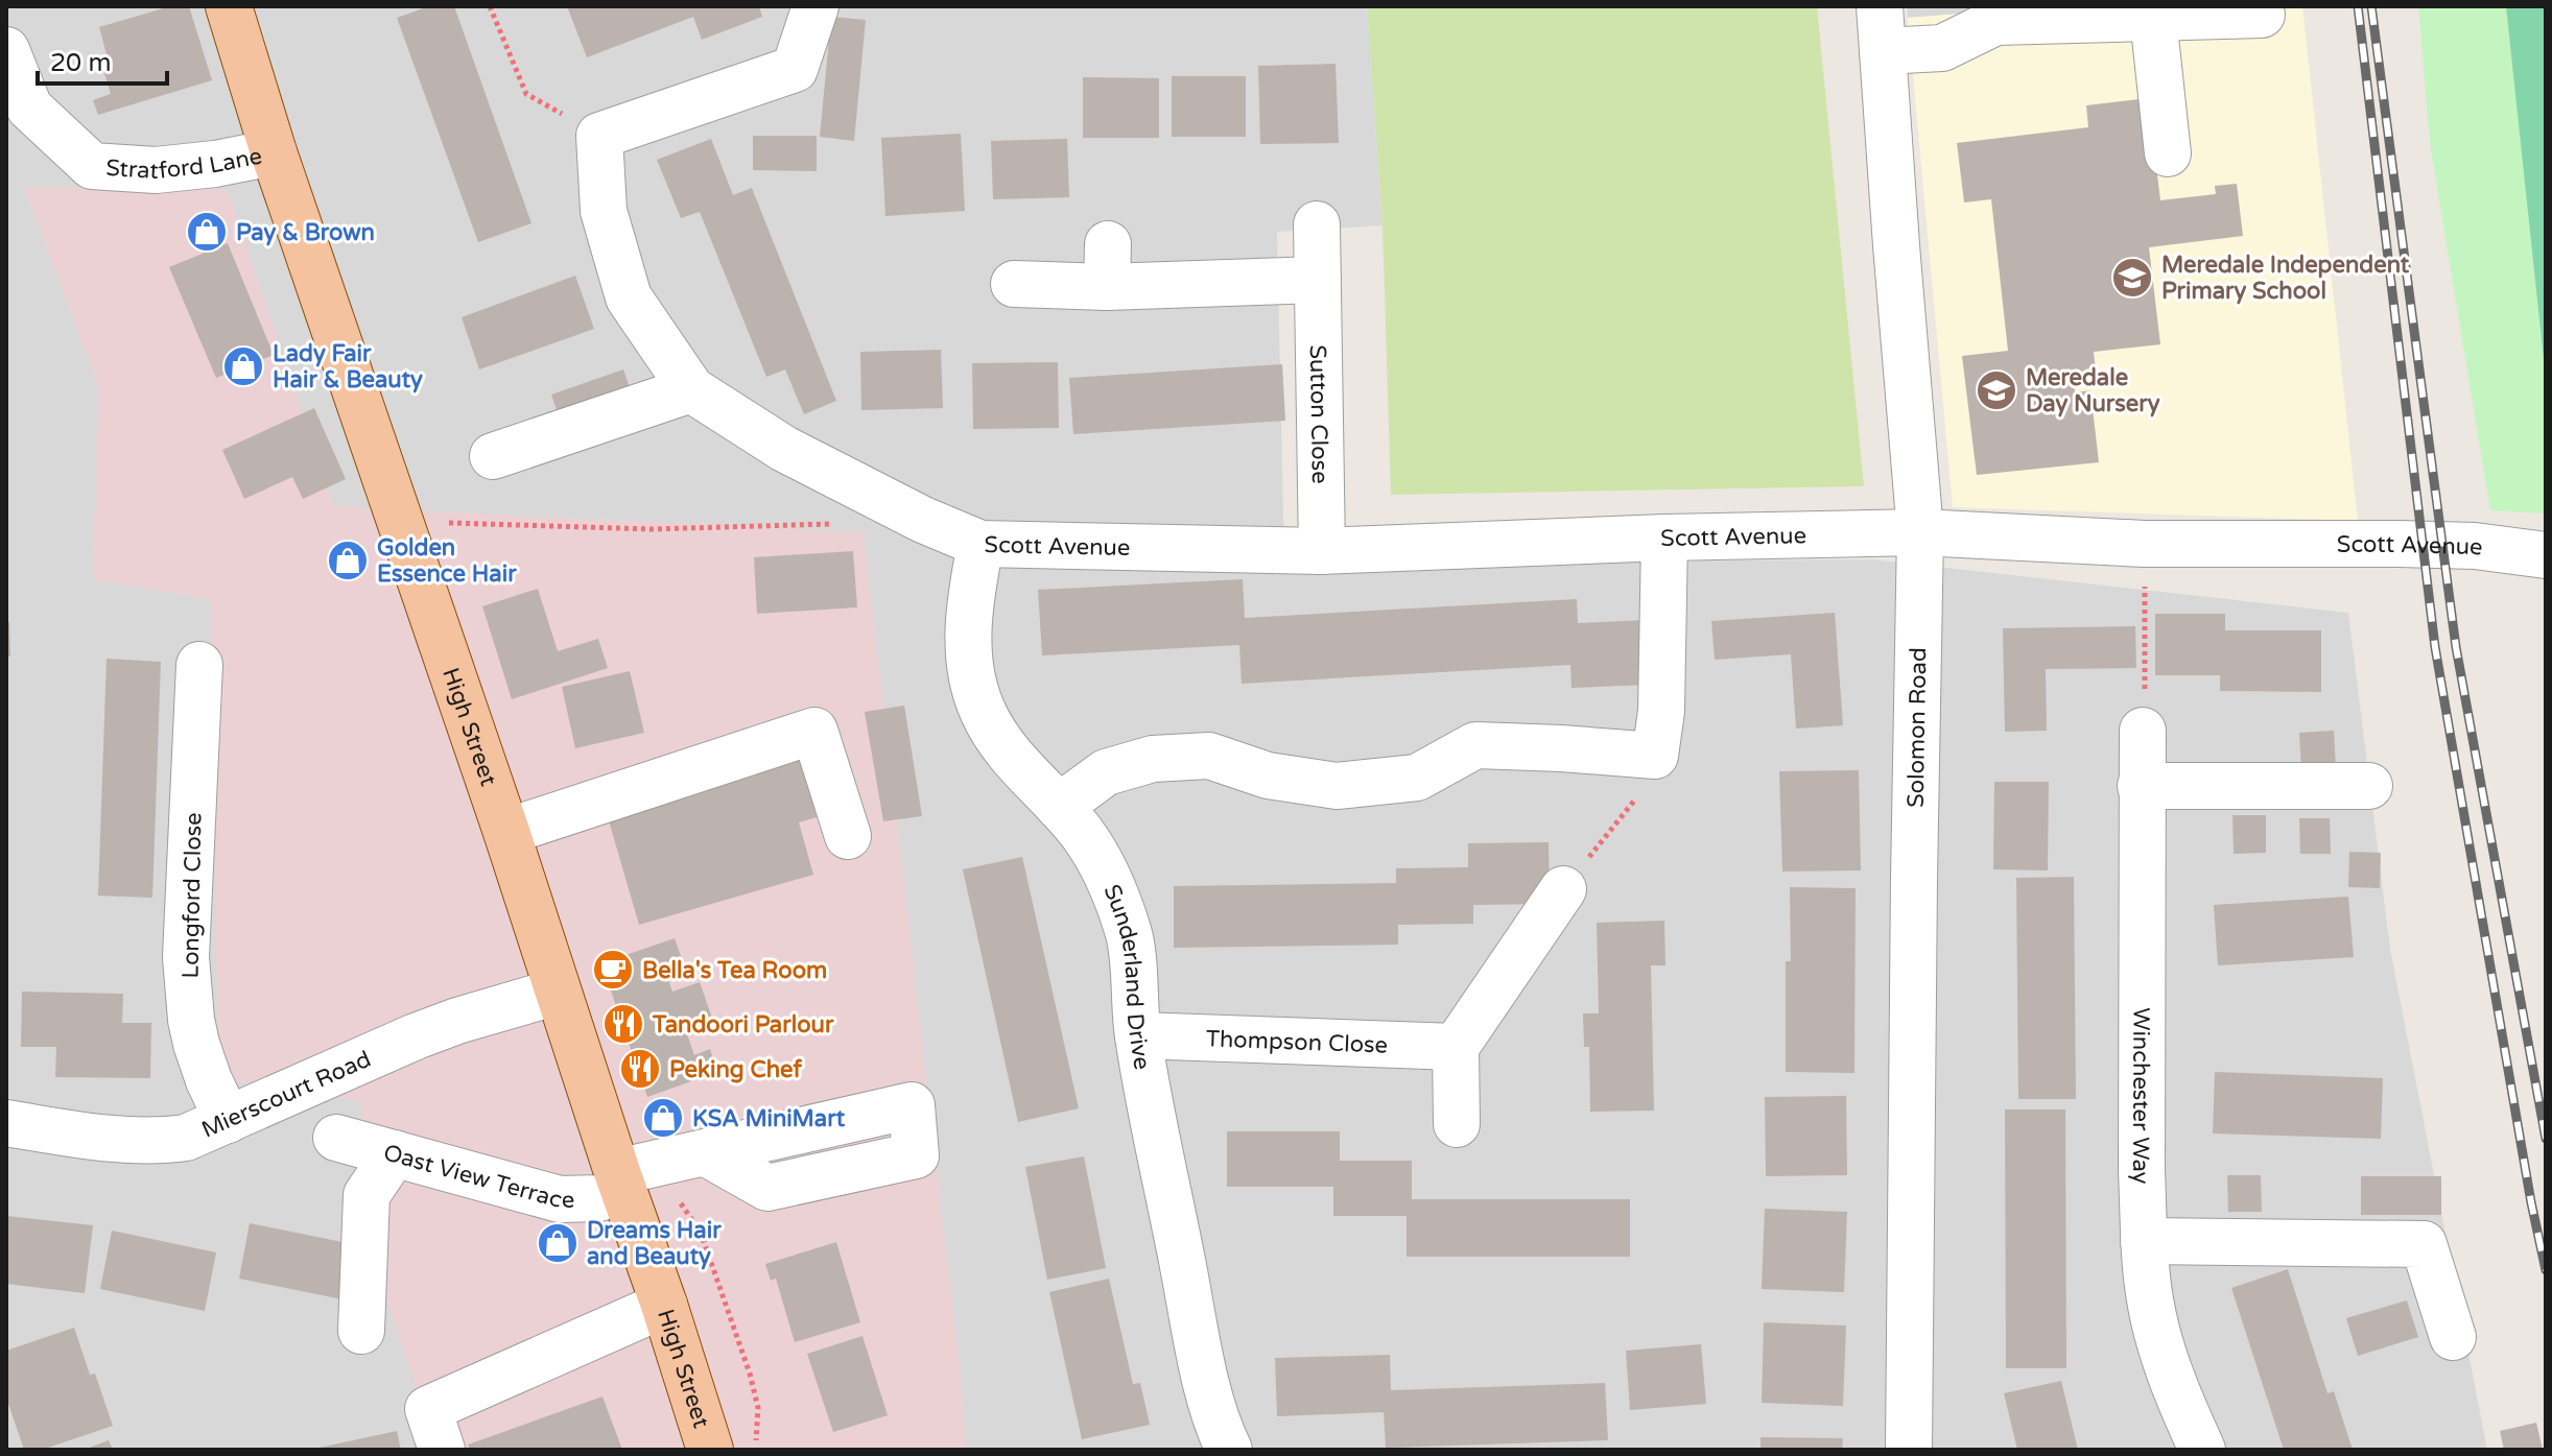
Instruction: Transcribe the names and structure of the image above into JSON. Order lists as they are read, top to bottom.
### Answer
{
  "streets": {
    "main road": ["High Street"],
    "street": [
      "Stratford Lane",
      "Sutton Close",
      "Scott Avenue",
      "Solomon Road",
      "Longford Close",
      "Sunderland Drive",
      "Thompson Close",
      "Mierscourt Road",
      "Winchester Way",
      "Oast View Terrace"
    ]
  },
  "crossings": [
    ["Stratford Lane", "High Street"],
    ["Sutton Close", "Scott Avenue"],
    ["Scott Avenue", "Solomon Road"],
    ["Scott Avenue", "Sunderland Drive"],
    ["High Street", "Mierscourt Road"],
    ["High Street", "Oast View Terrace"],
    ["Longford Close", "Mierscourt Road"],
    ["Sunderland Drive", "Thompson Close"]
  ],
  "places": {
    "shop": [
      "Pay & Brown",
      "Lady Fair Hair & Beauty",
      "Golden Essence Hair",
      "KSA MiniMart",
      "Dreams Hair and Beauty"
    ],
    "school or university": ["Meredale Independent Primary School", "Meredale Day Nursery"],
    "cafe": ["Bella's Tea Room"],
    "restaurant": ["Tandoori Parlour", "Peking Chef"]
  },
  "scale_bar": "20 m"
}
